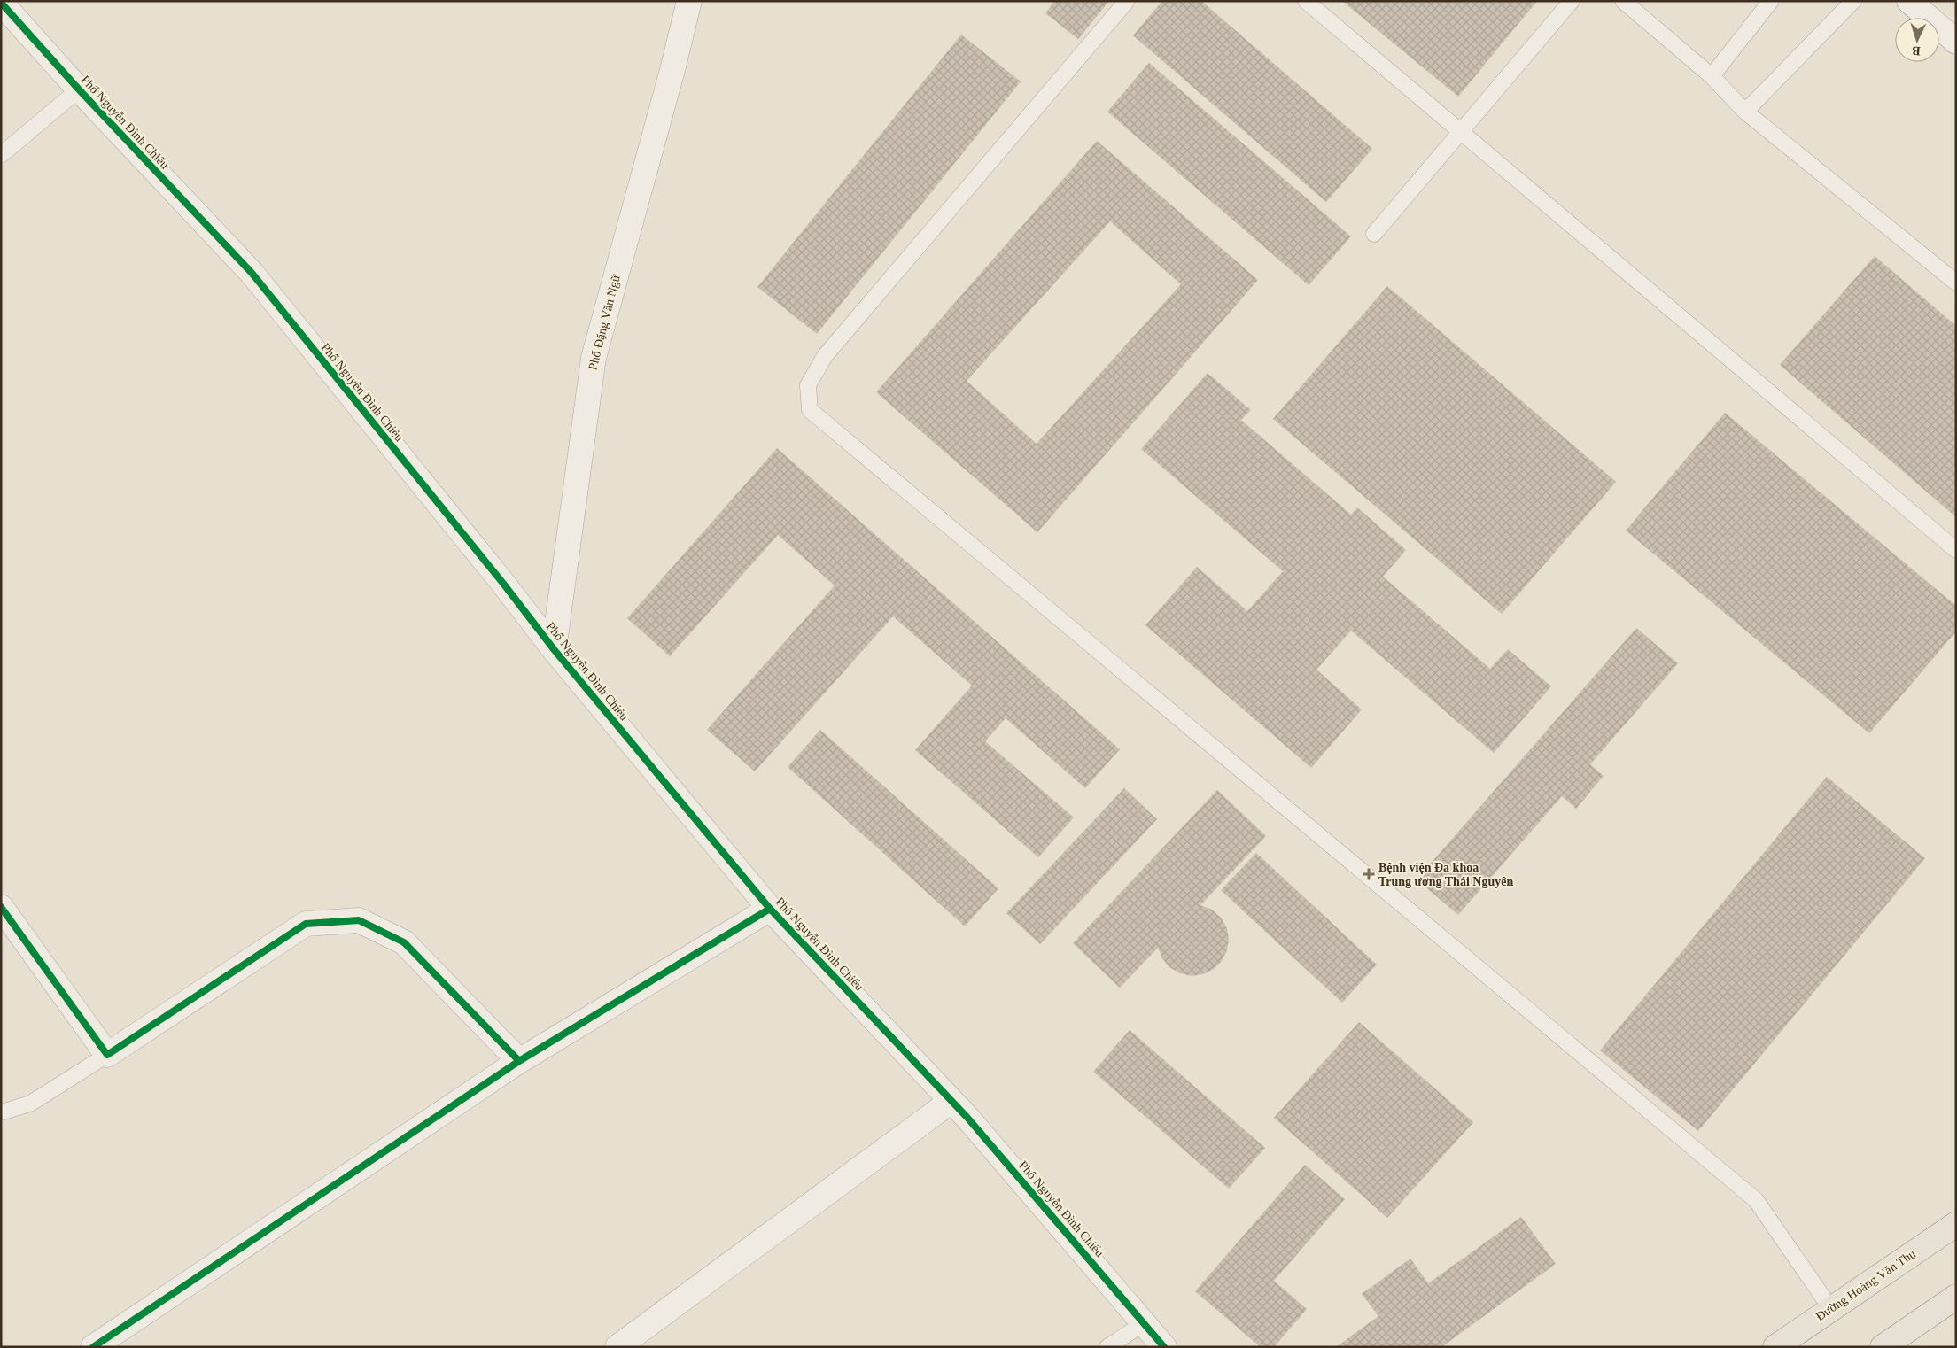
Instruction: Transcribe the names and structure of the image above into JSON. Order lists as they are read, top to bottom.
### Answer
{
  "streets": {
    "main road": ["Đường Hoàng Văn Thụ"],
    "street": ["Phố Nguyễn Đình Chiểu", "Phố Đặng Văn Ngữ"]
  },
  "crossings": [
    ["Phố Nguyễn Đình Chiểu", "Phố Đặng Văn Ngữ"]
  ],
  "places": {
    "health": ["Bệnh viện Đa khoa Trung ương Thái Nguyên"]
  },
  "north": "bottom"
}
